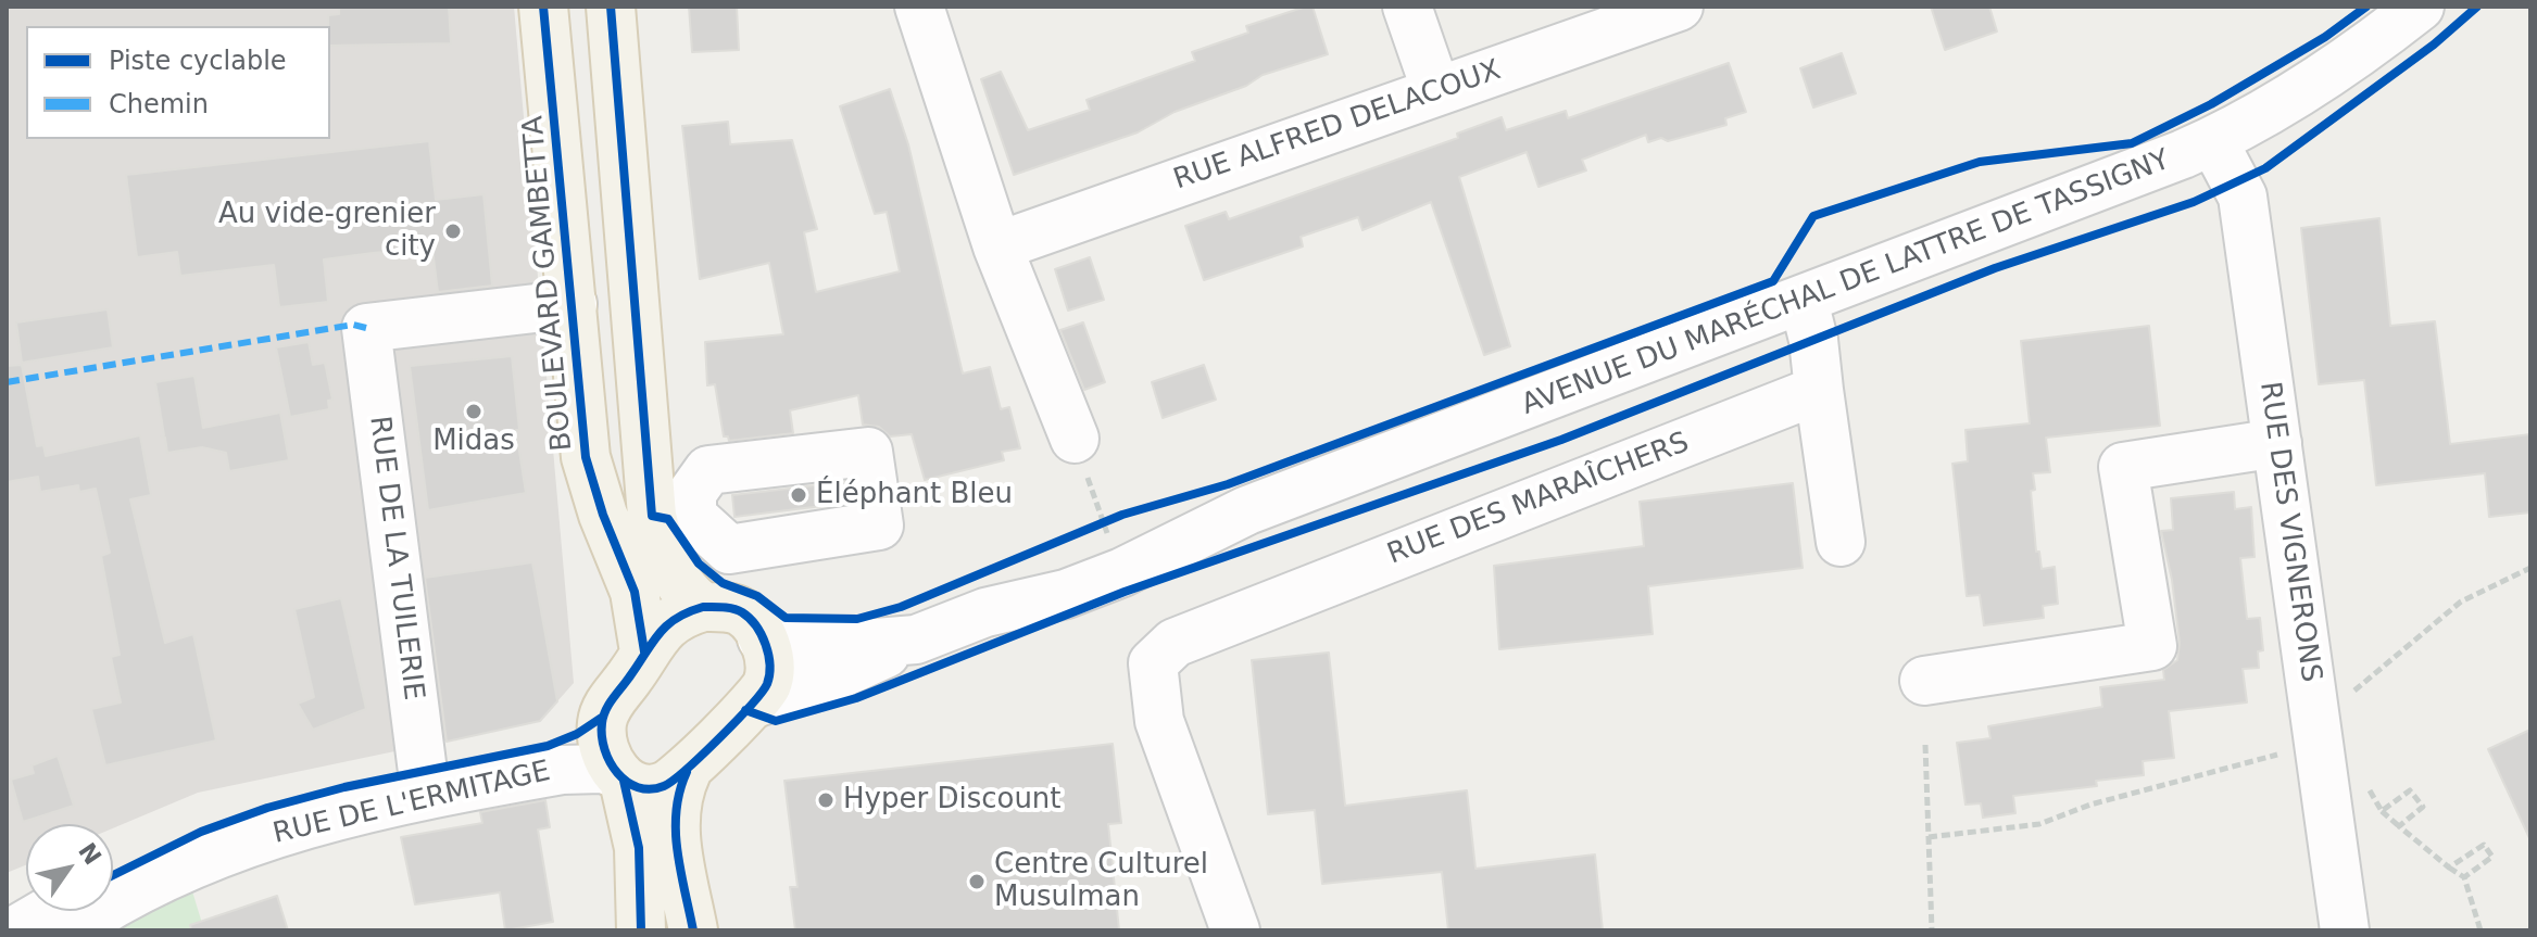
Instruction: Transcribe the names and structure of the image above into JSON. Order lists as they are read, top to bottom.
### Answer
{
  "streets": {
    "main road": ["BOULEVARD GAMBETTA"],
    "street": [
      "RUE ALFRED DELACOUX",
      "AVENUE DU MARÉCHAL DE LATTRE DE TASSIGNY",
      "RUE DES MARAÎCHERS",
      "RUE DES VIGNERONS",
      "RUE DE LA TUILERIE",
      "RUE DE L'ERMITAGE"
    ]
  },
  "crossings": [
    ["BOULEVARD GAMBETTA", "AVENUE DU MARÉCHAL DE LATTRE DE TASSIGNY"],
    ["BOULEVARD GAMBETTA", "RUE DE LA TUILERIE"],
    ["BOULEVARD GAMBETTA", "RUE DE L'ERMITAGE"],
    ["AVENUE DU MARÉCHAL DE LATTRE DE TASSIGNY", "RUE DES VIGNERONS"],
    ["AVENUE DU MARÉCHAL DE LATTRE DE TASSIGNY", "RUE DE L'ERMITAGE"],
    ["RUE DE LA TUILERIE", "RUE DE L'ERMITAGE"]
  ],
  "places": [
    "Au vide-grenier city",
    "Midas",
    "Éléphant Bleu",
    "Hyper Discount",
    "Centre Culturel Musulman"
  ],
  "legend": ["Piste cyclable", "Chemin"],
  "north": "top right"
}
